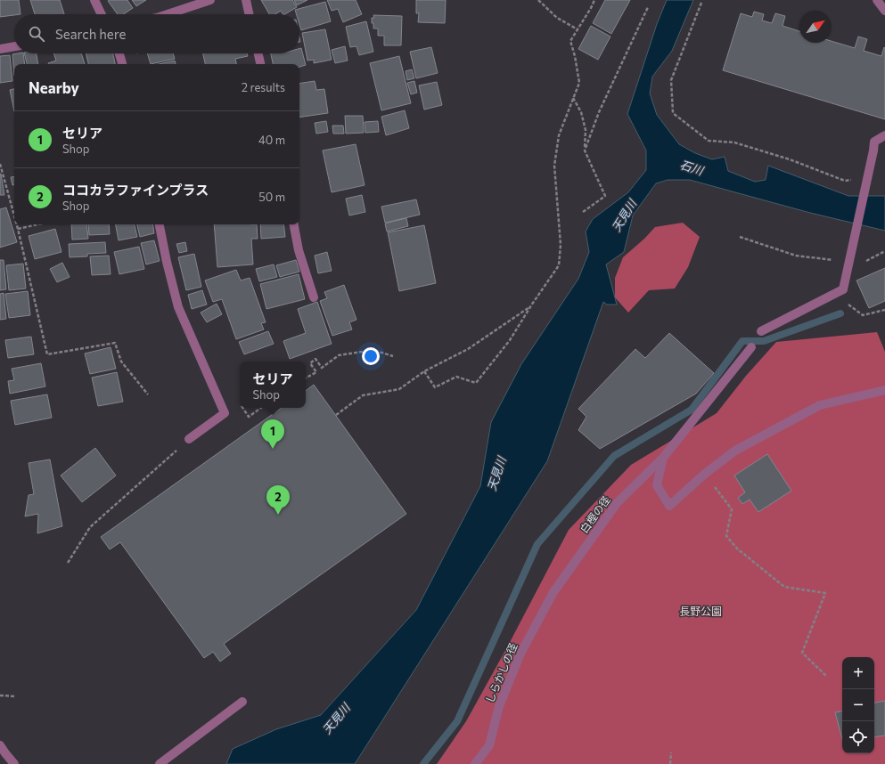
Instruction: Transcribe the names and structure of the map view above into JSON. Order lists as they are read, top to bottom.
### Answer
{
  "streets": {
    "street": ["白樫の径", "しらかしの径"]
  },
  "crossings": [
    ["白樫の径", "しらかしの径"]
  ],
  "water": ["石川", "天見川"],
  "parks": ["長野公園"],
  "north": "top right",
  "page": {
    "search": "Search here",
    "heading": ["Nearby", "2 results"],
    "list": [
      {
        "mark": "1",
        "name": "セリア",
        "note": "Shop",
        "value": "40 m"
      },
      {
        "mark": "2",
        "name": "ココカラファインプラス",
        "note": "Shop",
        "value": "50 m"
      }
    ],
    "popup": ["セリア", "Shop"],
    "pins": ["1", "2"],
    "map_buttons": ["+", "−"]
  }
}
